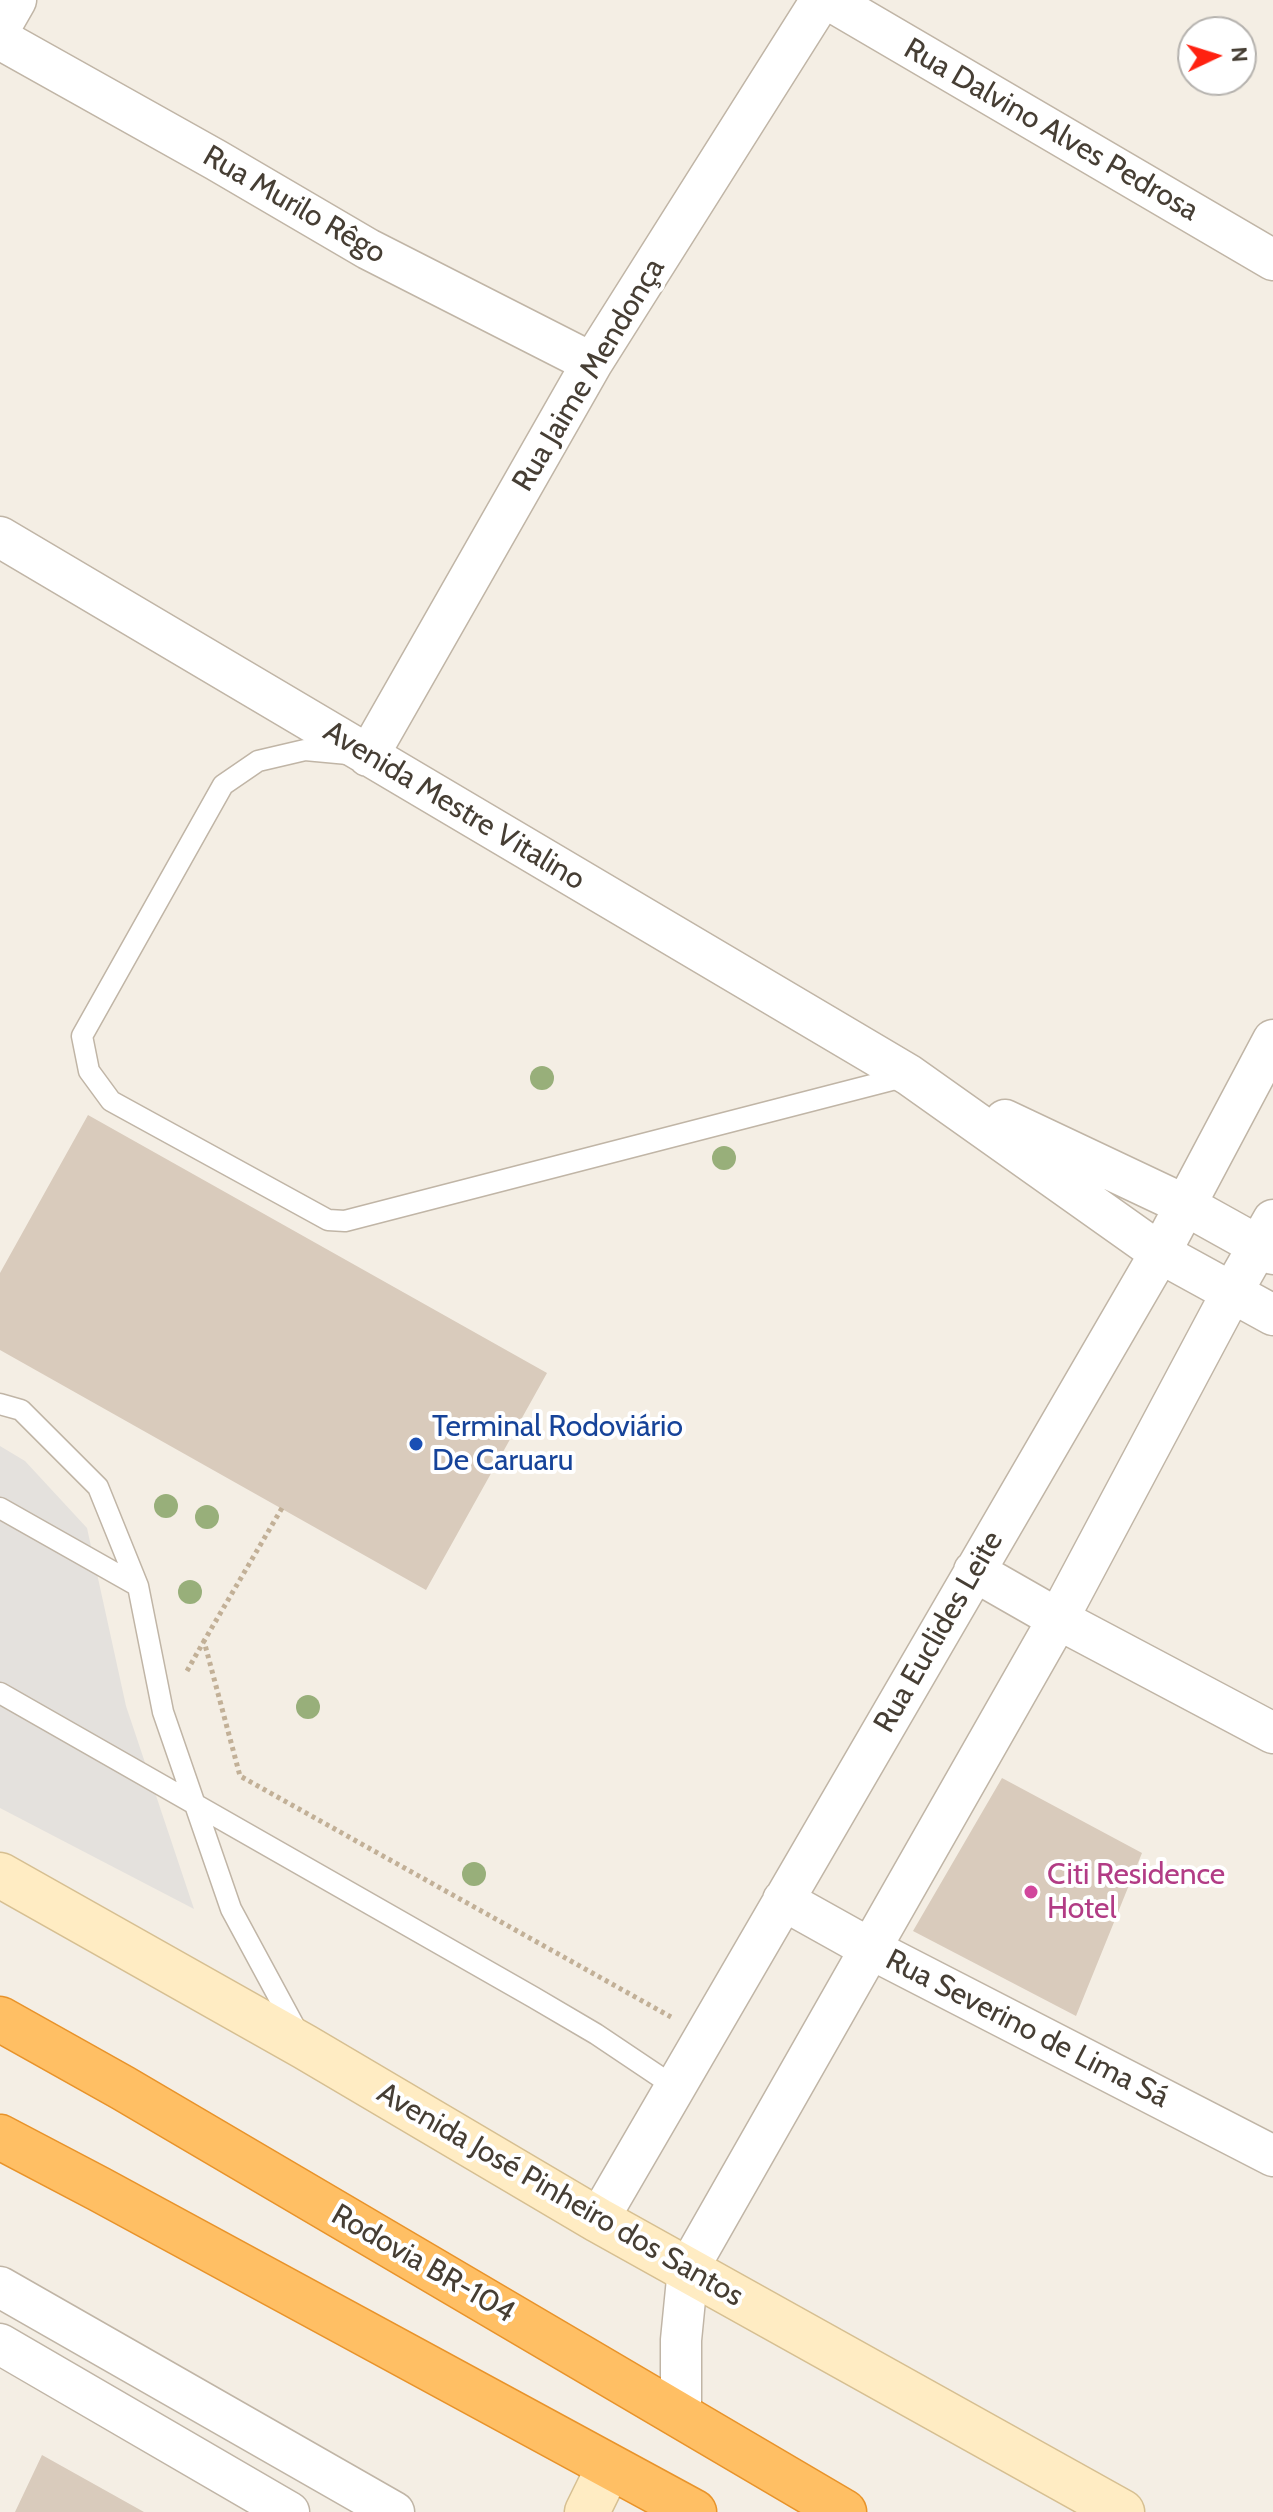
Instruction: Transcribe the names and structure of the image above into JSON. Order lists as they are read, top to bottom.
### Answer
{
  "streets": {
    "highway": ["Rodovia BR-104"],
    "street": [
      "Rua Dalvino Alves Pedrosa",
      "Rua Murilo Rêgo",
      "Rua Jaime Mendonça",
      "Avenida Mestre Vitalino",
      "Rua Euclides Leite",
      "Rua Severino de Lima Sá",
      "Avenida José Pinheiro dos Santos"
    ]
  },
  "crossings": [
    ["Rua Murilo Rêgo", "Rua Jaime Mendonça"],
    ["Rua Jaime Mendonça", "Avenida Mestre Vitalino"],
    ["Avenida Mestre Vitalino", "Rua Euclides Leite"],
    ["Rua Euclides Leite", "Rua Severino de Lima Sá"],
    ["Rua Euclides Leite", "Avenida José Pinheiro dos Santos"]
  ],
  "places": ["Terminal Rodoviário De Caruaru", "Citi Residence Hotel"],
  "north": "right"
}
